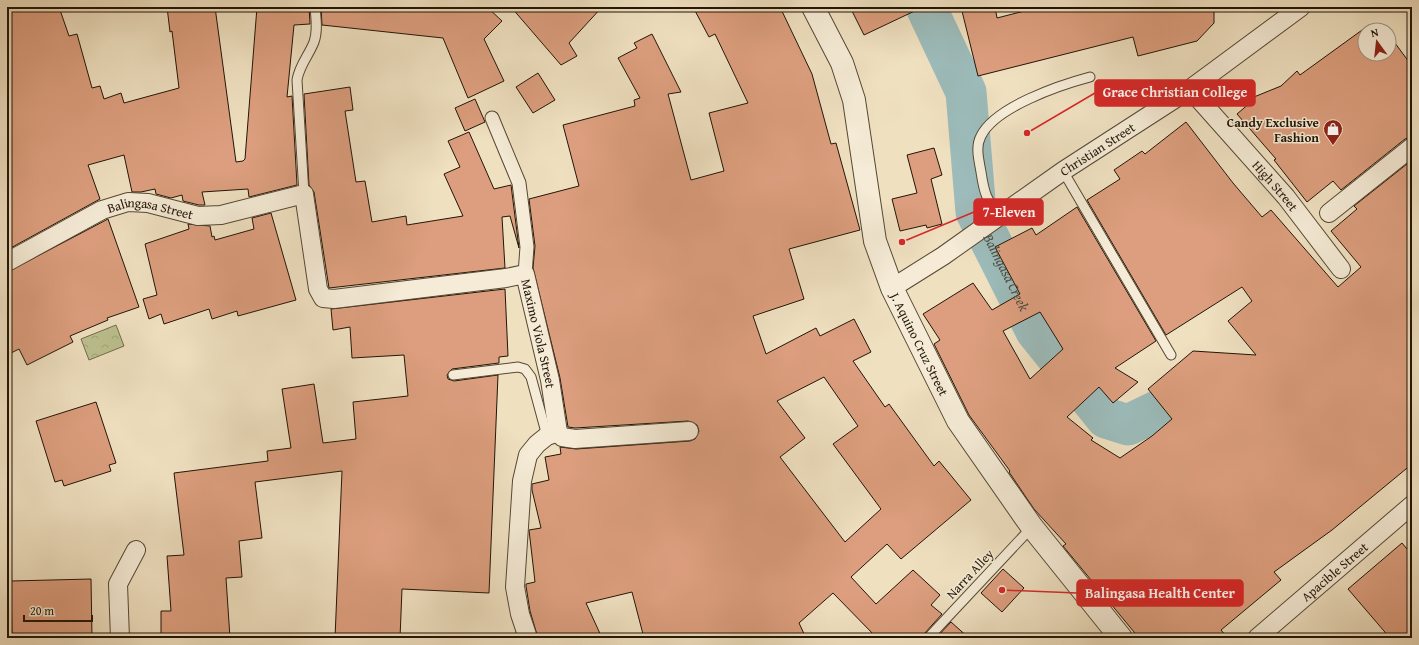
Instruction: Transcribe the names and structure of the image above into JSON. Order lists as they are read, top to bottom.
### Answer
{
  "streets": {
    "street": [
      "Christian Street",
      "High Street",
      "Balingasa Street",
      "Maximo Viola Street",
      "J. Aquino Cruz Street",
      "Apacible Street"
    ],
    "lane": ["Narra Alley"]
  },
  "crossings": [
    ["Christian Street", "High Street"],
    ["Christian Street", "J. Aquino Cruz Street"],
    ["Balingasa Street", "Maximo Viola Street"],
    ["J. Aquino Cruz Street", "Narra Alley"]
  ],
  "water": ["Balingasa Creek"],
  "places": {
    "other": ["Grace Christian College", "7-Eleven", "Balingasa Health Center"],
    "shop": ["Candy Exclusive Fashion"]
  },
  "scale_bar": "20 m",
  "north": "top"
}
